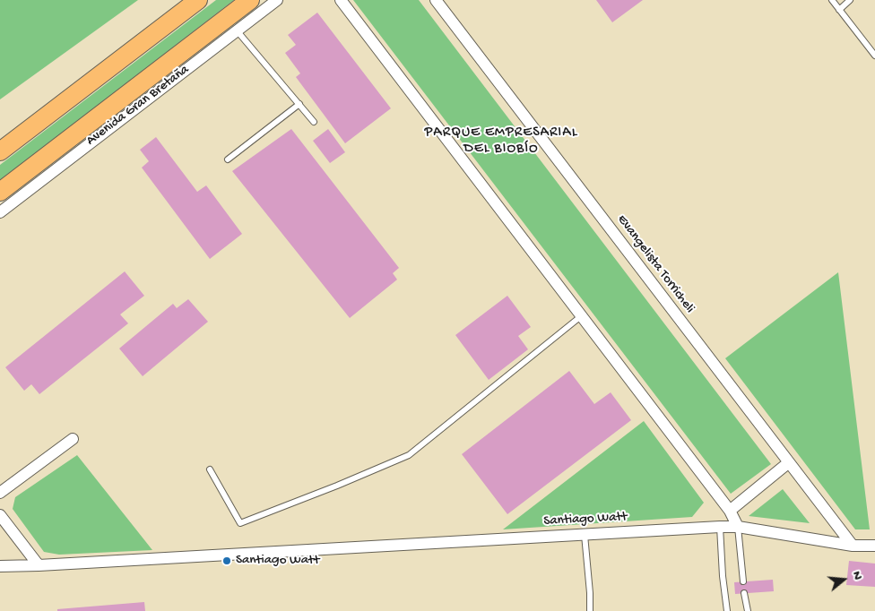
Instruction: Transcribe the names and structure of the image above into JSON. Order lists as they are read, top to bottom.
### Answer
{
  "streets": {
    "main road": ["Avenida Gran Bretaña"],
    "street": ["Evangelista Torricheli", "Santiago Watt"]
  },
  "crossings": [
    ["Evangelista Torricheli", "Santiago Watt"]
  ],
  "districts": ["PARQUE EMPRESARIAL DEL BIOBÍO"],
  "places": ["Santiago Watt"],
  "north": "right"
}
